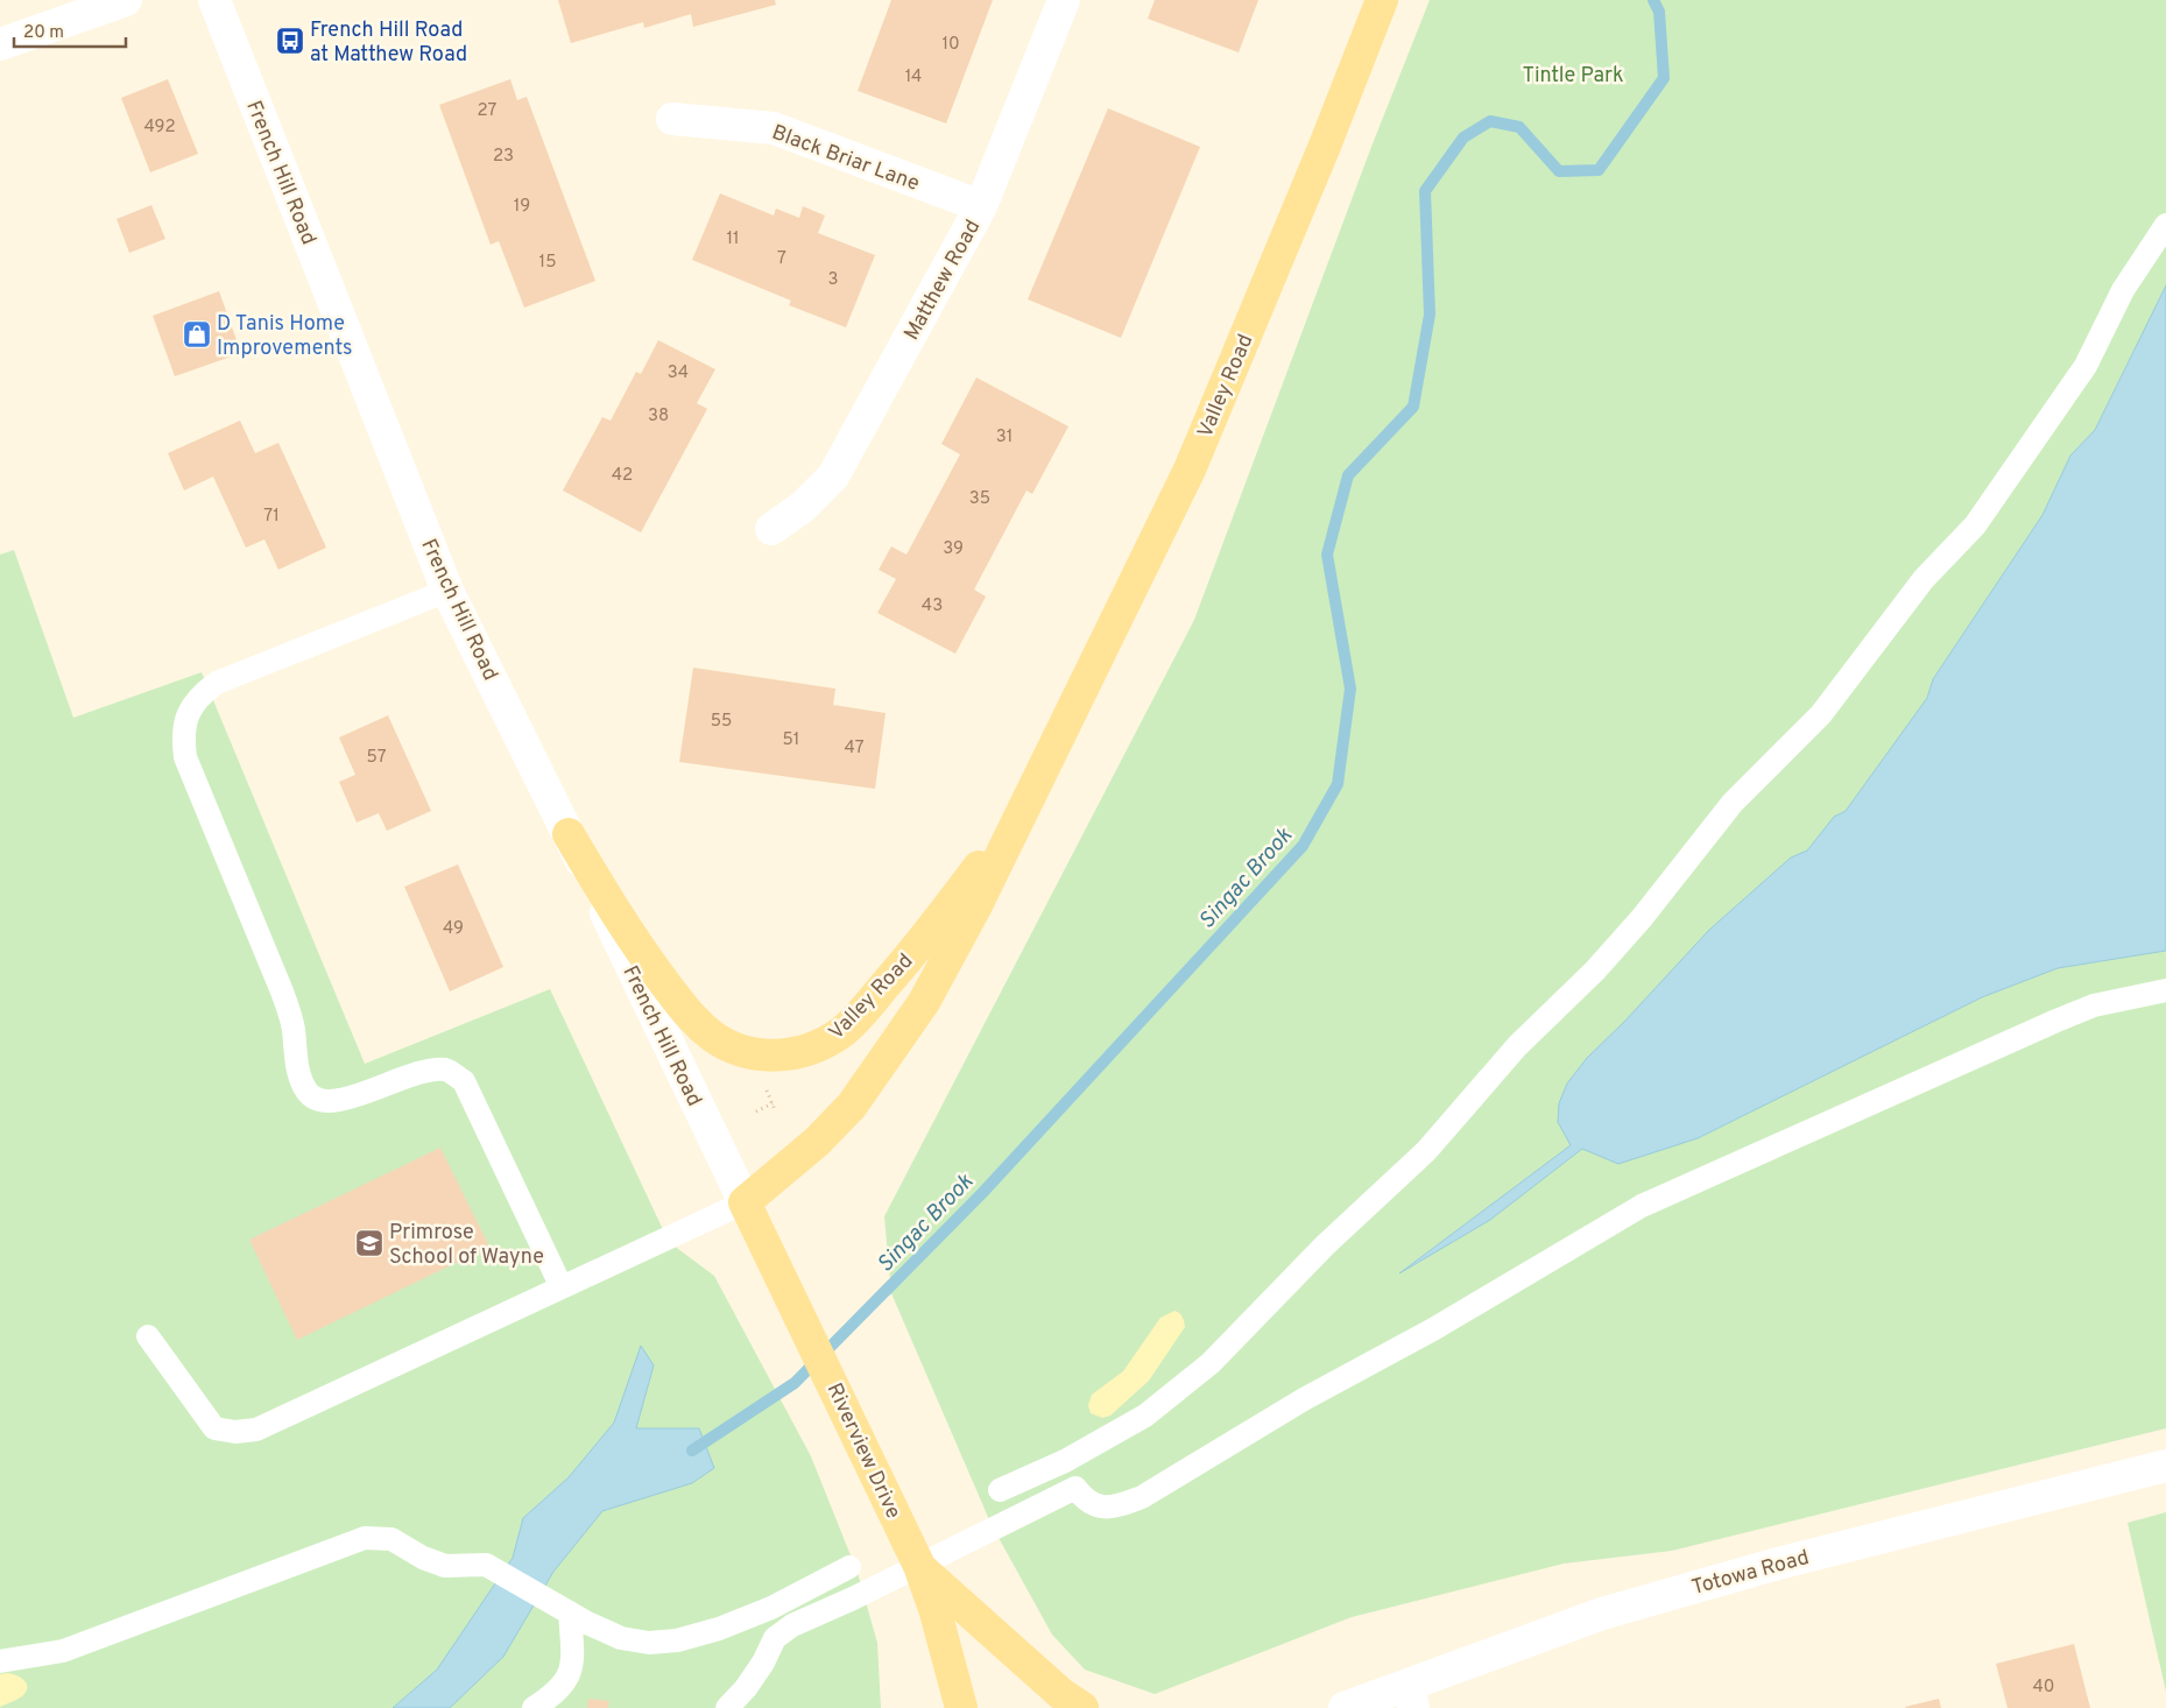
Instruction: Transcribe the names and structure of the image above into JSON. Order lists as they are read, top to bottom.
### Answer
{
  "streets": {
    "main road": [
      "Black Briar Lane",
      "French Hill Road",
      "Matthew Road",
      "Valley Road",
      "Riverview Drive",
      "Totowa Road"
    ]
  },
  "crossings": [
    ["Black Briar Lane", "Matthew Road"],
    ["French Hill Road", "Valley Road"],
    ["French Hill Road", "Riverview Drive"],
    ["Valley Road", "Riverview Drive"]
  ],
  "water": ["Singac Brook"],
  "parks": ["Tintle Park"],
  "places": {
    "bus stop": ["French Hill Road at Matthew Road"],
    "shop": ["D Tanis Home Improvements"],
    "school or university": ["Primrose School of Wayne"]
  },
  "house_numbers": [
    "10",
    "14",
    "27",
    "492",
    "23",
    "19",
    "11",
    "7",
    "15",
    "3",
    "34",
    "38",
    "31",
    "42",
    "35",
    "71",
    "39",
    "43",
    "55",
    "51",
    "47",
    "57",
    "49",
    "40"
  ],
  "scale_bar": "20 m"
}
